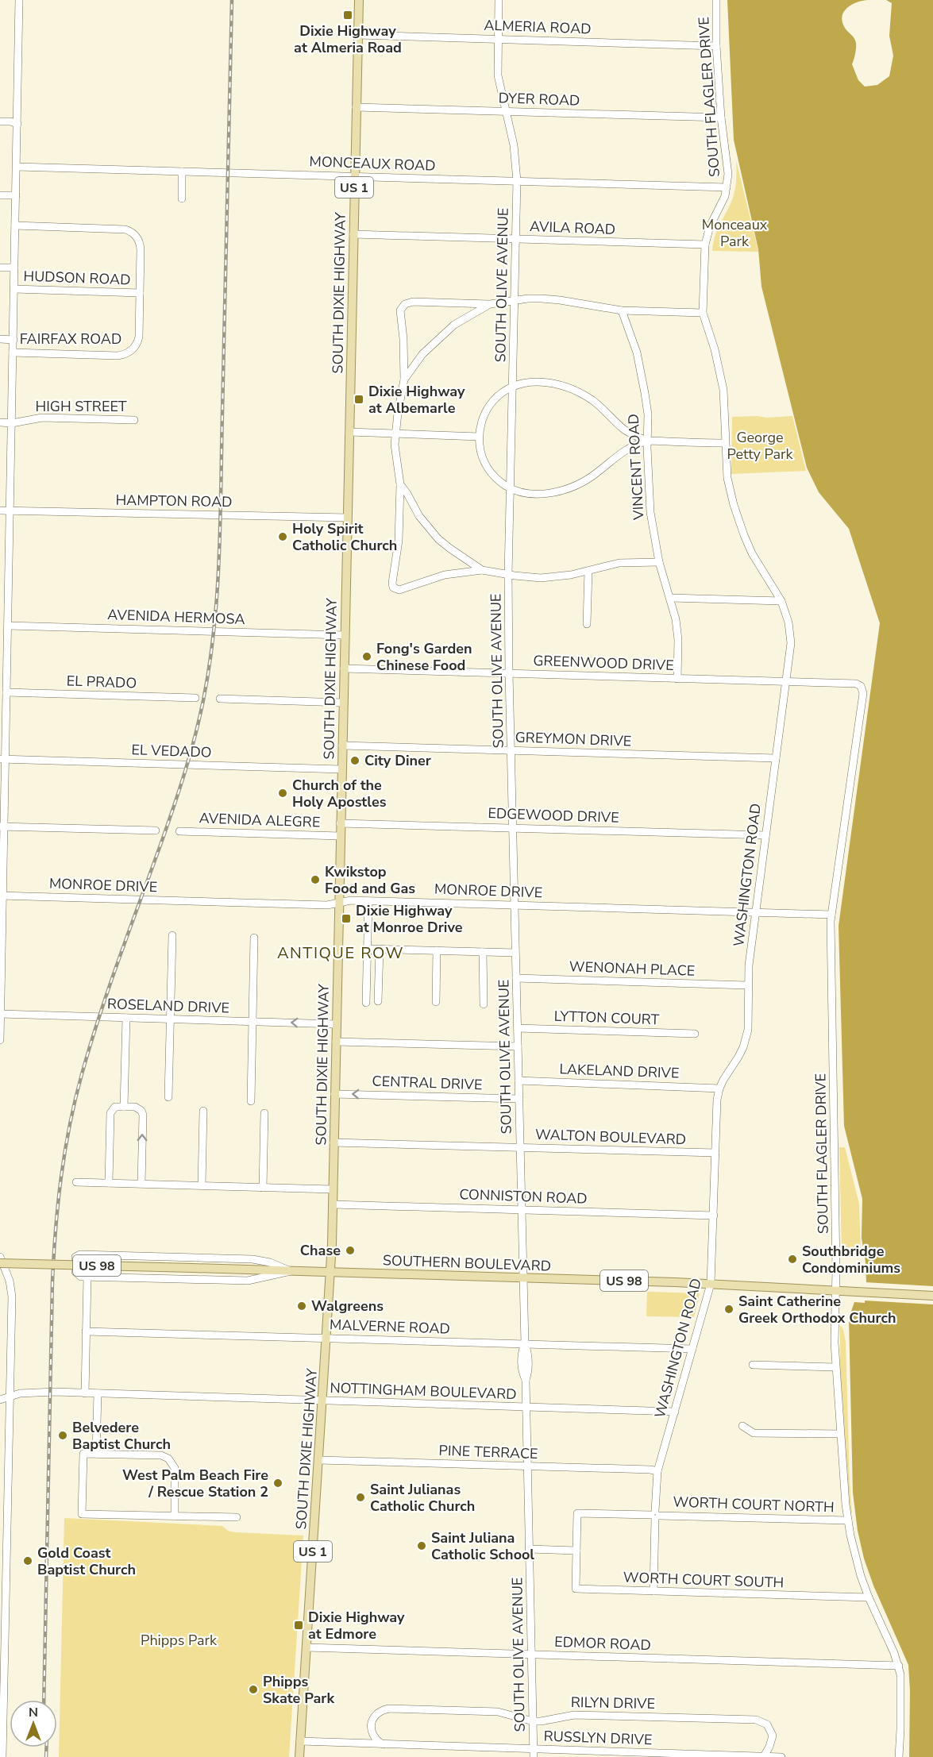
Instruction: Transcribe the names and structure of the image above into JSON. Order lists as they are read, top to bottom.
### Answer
{
  "streets": {
    "main road": [
      "US 1",
      "SOUTH DIXIE HIGHWAY",
      "SOUTHERN BOULEVARD",
      "US 98"
    ],
    "street": [
      "ALMERIA ROAD",
      "SOUTH FLAGLER DRIVE",
      "DYER ROAD",
      "MONCEAUX ROAD",
      "AVILA ROAD",
      "HUDSON ROAD",
      "SOUTH OLIVE AVENUE",
      "FAIRFAX ROAD",
      "HIGH STREET",
      "VINCENT ROAD",
      "HAMPTON ROAD",
      "AVENIDA HERMOSA",
      "GREENWOOD DRIVE",
      "EL PRADO",
      "GREYMON DRIVE",
      "EL VEDADO",
      "EDGEWOOD DRIVE",
      "AVENIDA ALEGRE",
      "WASHINGTON ROAD",
      "MONROE DRIVE",
      "WENONAH PLACE",
      "ROSELAND DRIVE",
      "LYTTON COURT",
      "LAKELAND DRIVE",
      "CENTRAL DRIVE",
      "WALTON BOULEVARD",
      "CONNISTON ROAD",
      "MALVERNE ROAD",
      "NOTTINGHAM BOULEVARD",
      "PINE TERRACE",
      "WORTH COURT NORTH",
      "WORTH COURT SOUTH",
      "EDMOR ROAD",
      "RILYN DRIVE",
      "RUSSLYN DRIVE"
    ]
  },
  "crossings": [
    ["ALMERIA ROAD", "SOUTH FLAGLER DRIVE"],
    ["ALMERIA ROAD", "SOUTH OLIVE AVENUE"],
    ["ALMERIA ROAD", "SOUTH DIXIE HIGHWAY"],
    ["SOUTH FLAGLER DRIVE", "DYER ROAD"],
    ["SOUTH FLAGLER DRIVE", "MONCEAUX ROAD"],
    ["SOUTH FLAGLER DRIVE", "AVILA ROAD"],
    ["SOUTH FLAGLER DRIVE", "GREENWOOD DRIVE"],
    ["SOUTH FLAGLER DRIVE", "WASHINGTON ROAD"],
    ["SOUTH FLAGLER DRIVE", "MONROE DRIVE"],
    ["SOUTH FLAGLER DRIVE", "SOUTHERN BOULEVARD"],
    ["SOUTH FLAGLER DRIVE", "WORTH COURT NORTH"],
    ["SOUTH FLAGLER DRIVE", "WORTH COURT SOUTH"],
    ["SOUTH FLAGLER DRIVE", "EDMOR ROAD"],
    ["DYER ROAD", "SOUTH OLIVE AVENUE"],
    ["DYER ROAD", "SOUTH DIXIE HIGHWAY"],
    ["MONCEAUX ROAD", "SOUTH OLIVE AVENUE"],
    ["MONCEAUX ROAD", "SOUTH DIXIE HIGHWAY"],
    ["AVILA ROAD", "SOUTH OLIVE AVENUE"],
    ["AVILA ROAD", "SOUTH DIXIE HIGHWAY"],
    ["AVILA ROAD", "WASHINGTON ROAD"],
    ["HUDSON ROAD", "FAIRFAX ROAD"],
    ["SOUTH OLIVE AVENUE", "GREENWOOD DRIVE"],
    ["SOUTH OLIVE AVENUE", "GREYMON DRIVE"],
    ["SOUTH OLIVE AVENUE", "EDGEWOOD DRIVE"],
    ["SOUTH OLIVE AVENUE", "MONROE DRIVE"],
    ["SOUTH OLIVE AVENUE", "WENONAH PLACE"],
    ["SOUTH OLIVE AVENUE", "LYTTON COURT"],
    ["SOUTH OLIVE AVENUE", "LAKELAND DRIVE"],
    ["SOUTH OLIVE AVENUE", "CENTRAL DRIVE"],
    ["SOUTH OLIVE AVENUE", "WALTON BOULEVARD"],
    ["SOUTH OLIVE AVENUE", "CONNISTON ROAD"],
    ["SOUTH OLIVE AVENUE", "SOUTHERN BOULEVARD"],
    ["SOUTH OLIVE AVENUE", "MALVERNE ROAD"],
    ["SOUTH OLIVE AVENUE", "NOTTINGHAM BOULEVARD"],
    ["SOUTH OLIVE AVENUE", "PINE TERRACE"],
    ["SOUTH OLIVE AVENUE", "EDMOR ROAD"],
    ["SOUTH OLIVE AVENUE", "RILYN DRIVE"],
    ["SOUTH OLIVE AVENUE", "RUSSLYN DRIVE"],
    ["SOUTH DIXIE HIGHWAY", "HAMPTON ROAD"],
    ["SOUTH DIXIE HIGHWAY", "AVENIDA HERMOSA"],
    ["SOUTH DIXIE HIGHWAY", "GREENWOOD DRIVE"],
    ["SOUTH DIXIE HIGHWAY", "GREYMON DRIVE"],
    ["SOUTH DIXIE HIGHWAY", "EL VEDADO"],
    ["SOUTH DIXIE HIGHWAY", "EDGEWOOD DRIVE"],
    ["SOUTH DIXIE HIGHWAY", "AVENIDA ALEGRE"],
    ["SOUTH DIXIE HIGHWAY", "MONROE DRIVE"],
    ["SOUTH DIXIE HIGHWAY", "ROSELAND DRIVE"],
    ["SOUTH DIXIE HIGHWAY", "CENTRAL DRIVE"],
    ["SOUTH DIXIE HIGHWAY", "WALTON BOULEVARD"],
    ["SOUTH DIXIE HIGHWAY", "CONNISTON ROAD"],
    ["SOUTH DIXIE HIGHWAY", "SOUTHERN BOULEVARD"],
    ["SOUTH DIXIE HIGHWAY", "MALVERNE ROAD"],
    ["SOUTH DIXIE HIGHWAY", "NOTTINGHAM BOULEVARD"],
    ["SOUTH DIXIE HIGHWAY", "PINE TERRACE"],
    ["SOUTH DIXIE HIGHWAY", "EDMOR ROAD"],
    ["SOUTH DIXIE HIGHWAY", "RUSSLYN DRIVE"],
    ["VINCENT ROAD", "GREENWOOD DRIVE"],
    ["GREENWOOD DRIVE", "WASHINGTON ROAD"],
    ["GREYMON DRIVE", "WASHINGTON ROAD"],
    ["EDGEWOOD DRIVE", "WASHINGTON ROAD"],
    ["WASHINGTON ROAD", "MONROE DRIVE"],
    ["WASHINGTON ROAD", "WENONAH PLACE"],
    ["WASHINGTON ROAD", "LAKELAND DRIVE"],
    ["WASHINGTON ROAD", "WALTON BOULEVARD"],
    ["WASHINGTON ROAD", "CONNISTON ROAD"],
    ["WASHINGTON ROAD", "SOUTHERN BOULEVARD"],
    ["WASHINGTON ROAD", "MALVERNE ROAD"],
    ["WASHINGTON ROAD", "NOTTINGHAM BOULEVARD"],
    ["WASHINGTON ROAD", "PINE TERRACE"],
    ["WASHINGTON ROAD", "WORTH COURT NORTH"],
    ["WASHINGTON ROAD", "WORTH COURT SOUTH"],
    ["WORTH COURT NORTH", "WORTH COURT SOUTH"],
    ["RILYN DRIVE", "RUSSLYN DRIVE"]
  ],
  "districts": ["ANTIQUE ROW"],
  "parks": ["Monceaux Park", "George Petty Park", "Phipps Park"],
  "places": {
    "transit": [
      "Dixie Highway at Almeria Road",
      "Dixie Highway at Albemarle",
      "Dixie Highway at Monroe Drive",
      "Dixie Highway at Edmore"
    ],
    "other": [
      "Holy Spirit Catholic Church",
      "Fong's Garden Chinese Food",
      "City Diner",
      "Church of the Holy Apostles",
      "Kwikstop Food and Gas",
      "Chase",
      "Southbridge Condominiums",
      "Walgreens",
      "Saint Catherine Greek Orthodox Church",
      "Belvedere Baptist Church",
      "West Palm Beach Fire / Rescue Station 2",
      "Saint Julianas Catholic Church",
      "Saint Juliana Catholic School",
      "Gold Coast Baptist Church",
      "Phipps Skate Park"
    ]
  },
  "north": "top"
}
